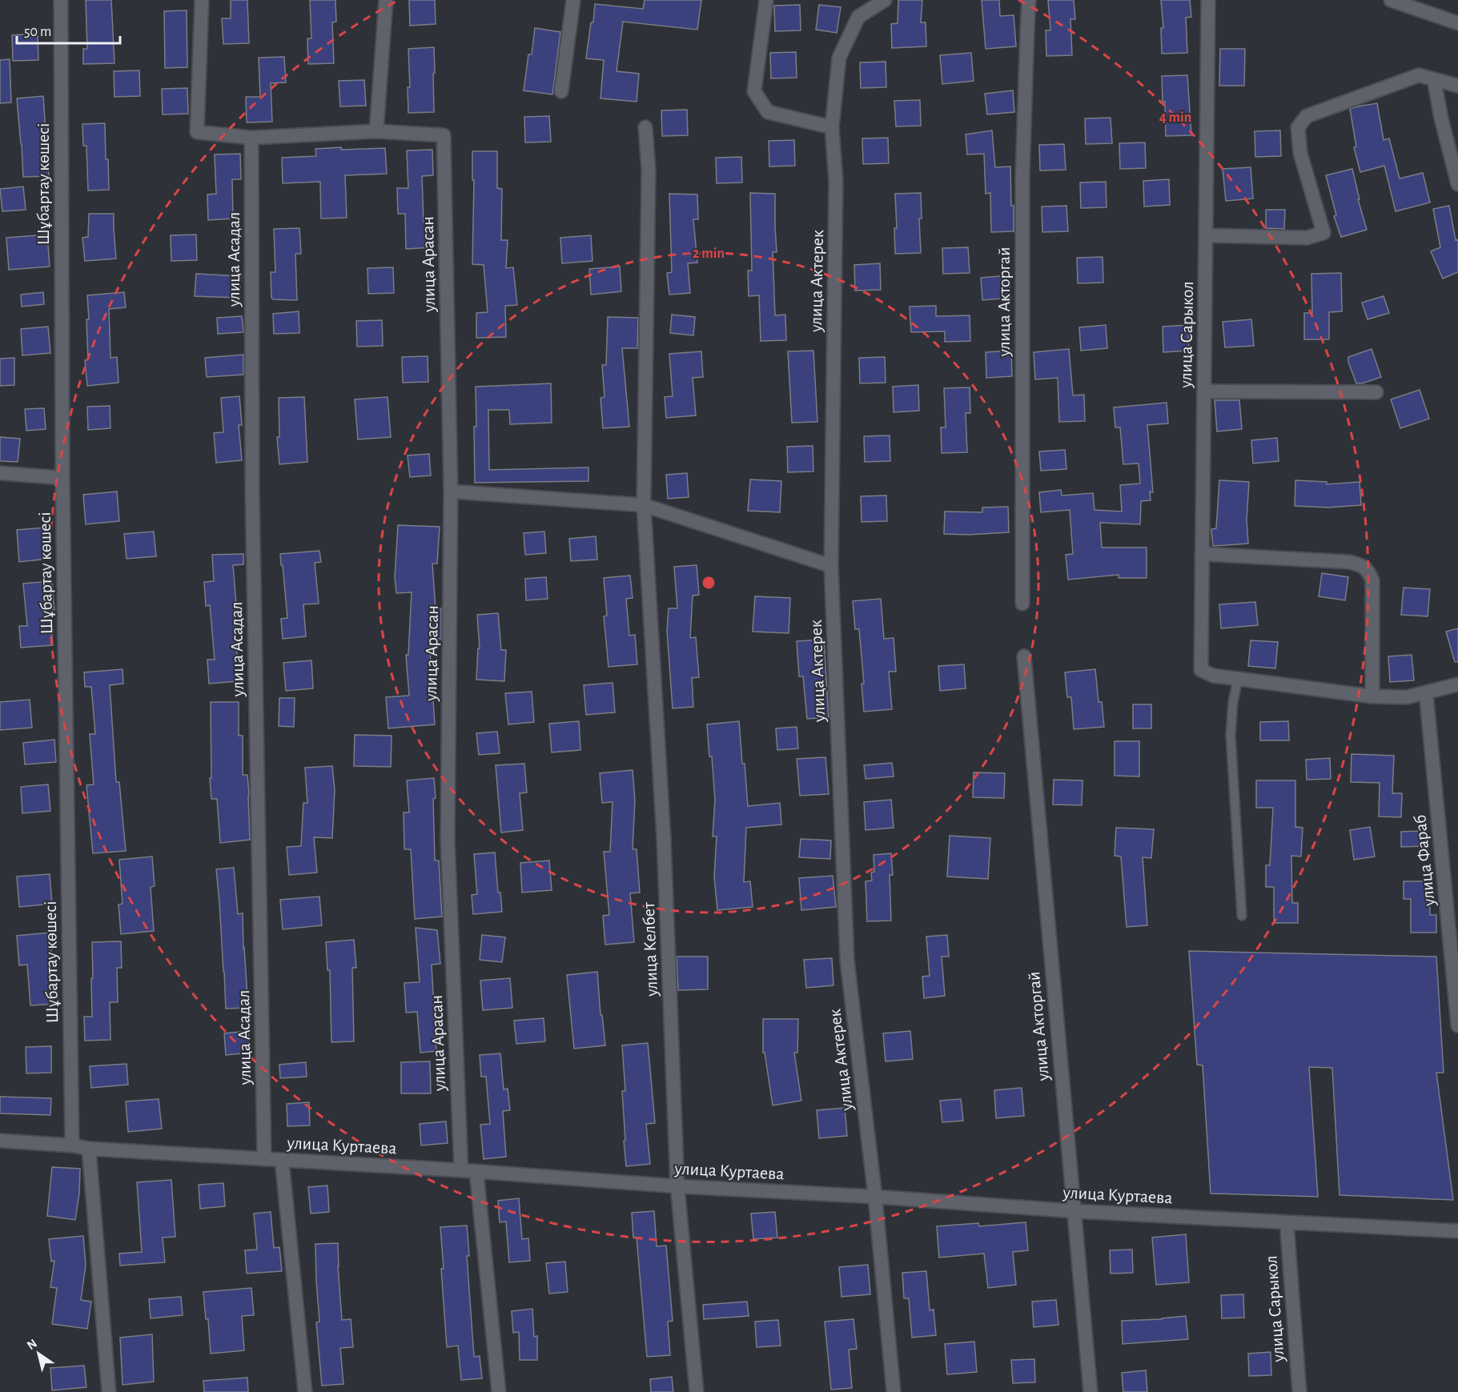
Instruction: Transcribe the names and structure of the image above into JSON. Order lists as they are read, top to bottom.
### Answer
{
  "streets": {
    "street": [
      "Шұбартау көшесі",
      "улица Асадал",
      "улица Арасан",
      "улица Актерек",
      "улица Акторгай",
      "улица Сарыкол",
      "улица Фараб",
      "улица Келбет",
      "улица Куртаева"
    ]
  },
  "crossings": [
    ["Шұбартау көшесі", "улица Куртаева"],
    ["улица Асадал", "улица Куртаева"],
    ["улица Арасан", "улица Куртаева"],
    ["улица Актерек", "улица Куртаева"],
    ["улица Акторгай", "улица Куртаева"],
    ["улица Сарыкол", "улица Куртаева"],
    ["улица Келбет", "улица Куртаева"]
  ],
  "scale_bar": "50 m",
  "north": "top left",
  "rings": ["4 min", "2 min"]
}
